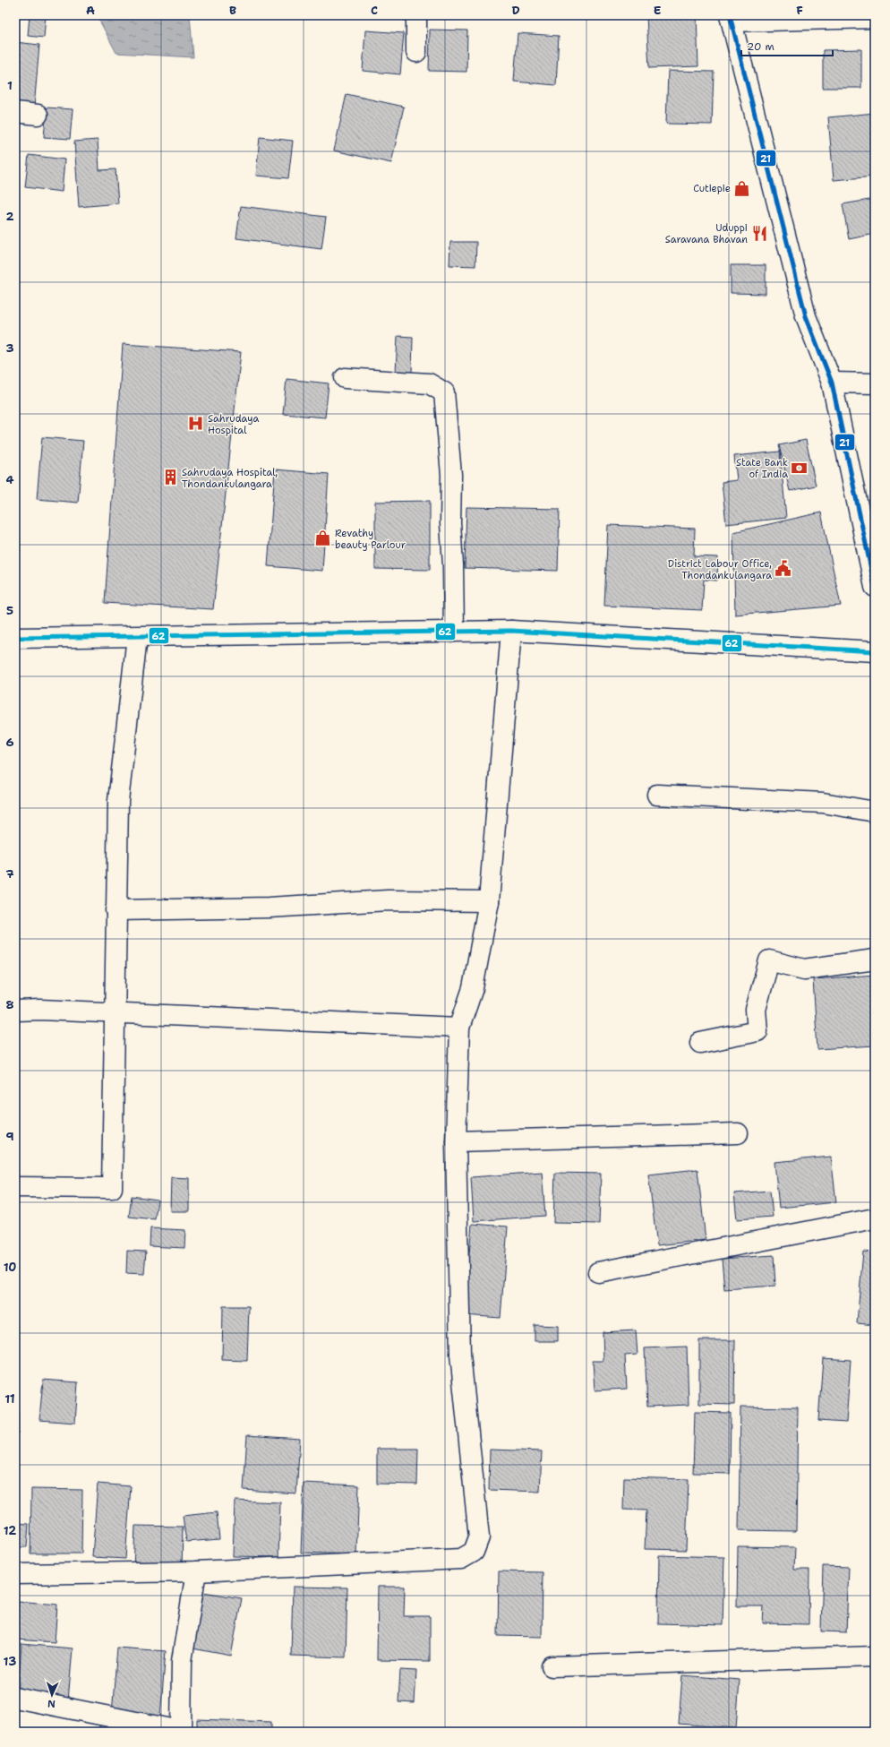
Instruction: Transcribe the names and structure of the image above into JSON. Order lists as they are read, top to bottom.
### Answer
{
  "places": {
    "shop": ["Cutiepie", "Revathy beauty Parlour"],
    "restaurant": ["Uduppi Saravana Bhavan"],
    "hospital": ["Sahrudaya Hospital"],
    "bank": ["State Bank of India"],
    "building": ["Sahrudaya Hospital, Thondankulangara"],
    "public building": ["District Labour Office, Thondankulangara"]
  },
  "lines": ["transit line 21", "transit line 62"],
  "scale_bar": "20 m",
  "north": "bottom",
  "grid": {
    "columns": [
      "A",
      "B",
      "C",
      "D",
      "E",
      "F"
    ],
    "rows": [
      "1",
      "2",
      "3",
      "4",
      "5",
      "6",
      "7",
      "8",
      "9",
      "10",
      "11",
      "12",
      "13"
    ]
  }
}
